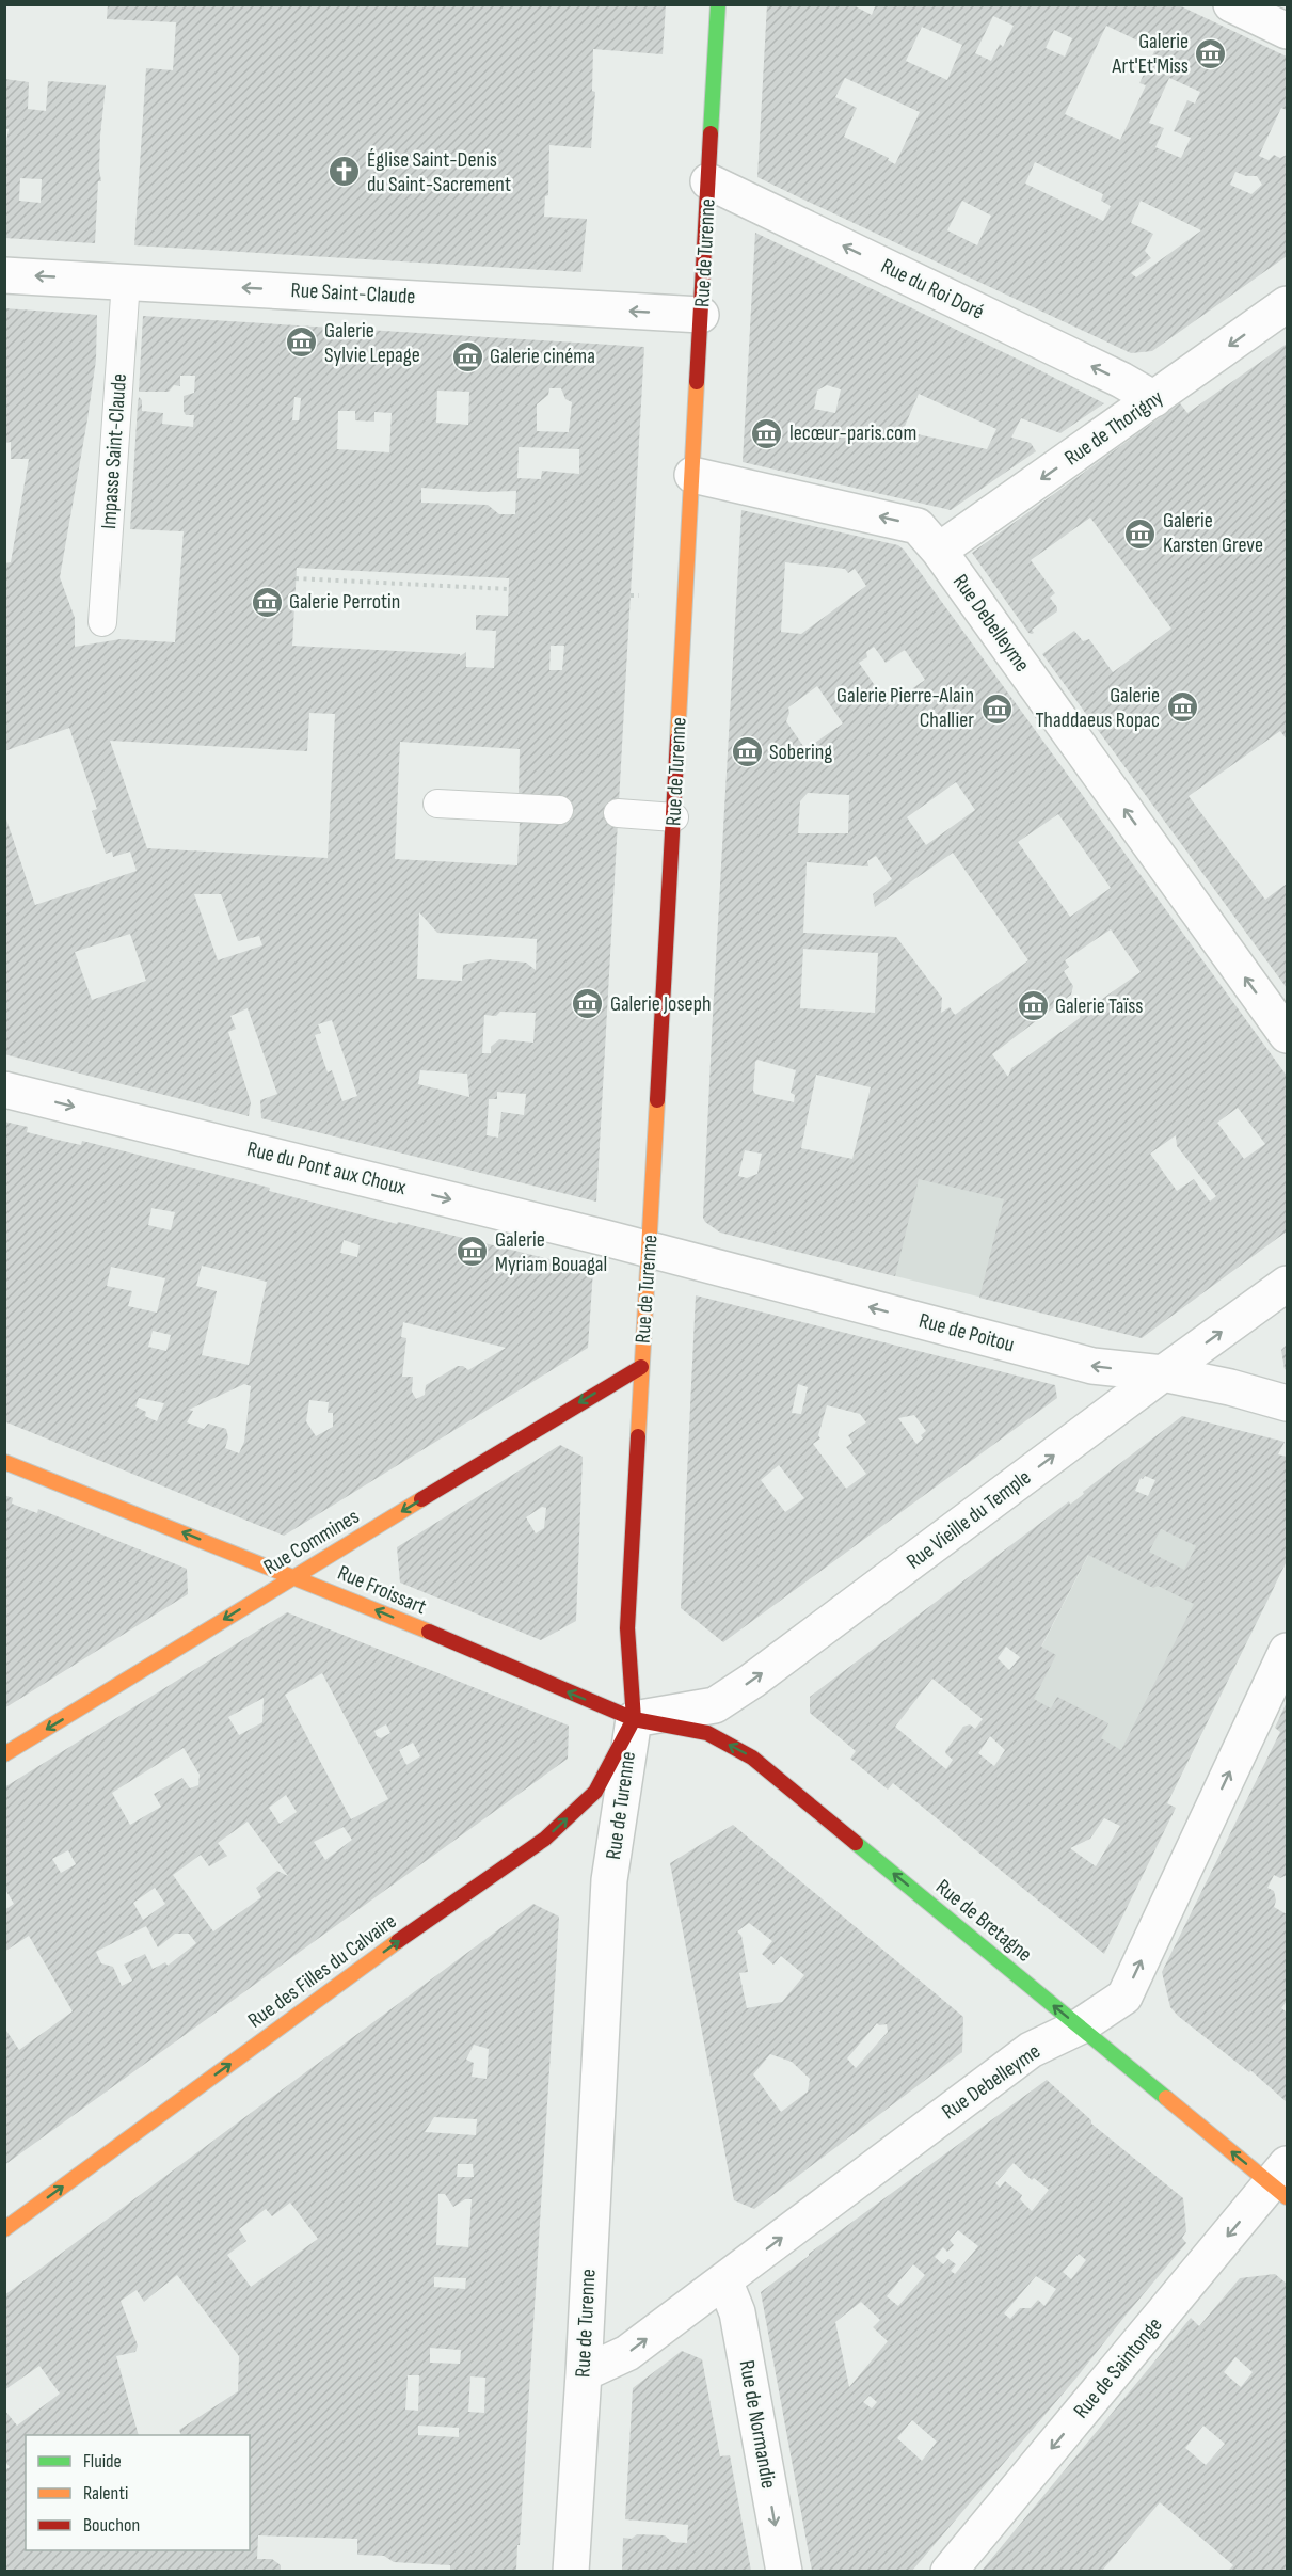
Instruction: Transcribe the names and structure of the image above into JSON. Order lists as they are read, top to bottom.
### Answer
{
  "streets": {
    "street": [
      "Rue de Turenne",
      "Rue du Roi Doré",
      "Rue Saint-Claude",
      "Rue de Thorigny",
      "Rue Debelleyme",
      "Rue du Pont aux Choux",
      "Rue de Poitou",
      "Rue Vieille du Temple",
      "Rue Commines",
      "Rue Froissart",
      "Rue de Bretagne",
      "Rue des Filles du Calvaire",
      "Rue de Saintonge",
      "Rue de Normandie"
    ],
    "lane": ["Impasse Saint-Claude"]
  },
  "crossings": [
    ["Rue de Turenne", "Rue du Roi Doré"],
    ["Rue de Turenne", "Rue Saint-Claude"],
    ["Rue de Turenne", "Rue Debelleyme"],
    ["Rue de Turenne", "Rue du Pont aux Choux"],
    ["Rue de Turenne", "Rue de Poitou"],
    ["Rue de Turenne", "Rue Vieille du Temple"],
    ["Rue de Turenne", "Rue Commines"],
    ["Rue de Turenne", "Rue Froissart"],
    ["Rue de Turenne", "Rue de Bretagne"],
    ["Rue de Turenne", "Rue des Filles du Calvaire"],
    ["Rue du Roi Doré", "Rue de Thorigny"],
    ["Rue Saint-Claude", "Impasse Saint-Claude"],
    ["Rue de Thorigny", "Rue Debelleyme"],
    ["Rue Debelleyme", "Rue de Bretagne"],
    ["Rue Debelleyme", "Rue de Normandie"],
    ["Rue du Pont aux Choux", "Rue de Poitou"],
    ["Rue de Poitou", "Rue Vieille du Temple"],
    ["Rue Vieille du Temple", "Rue Froissart"],
    ["Rue Vieille du Temple", "Rue de Bretagne"],
    ["Rue Vieille du Temple", "Rue des Filles du Calvaire"],
    ["Rue Commines", "Rue Froissart"],
    ["Rue Froissart", "Rue de Bretagne"],
    ["Rue Froissart", "Rue des Filles du Calvaire"],
    ["Rue de Bretagne", "Rue des Filles du Calvaire"],
    ["Rue de Bretagne", "Rue de Saintonge"]
  ],
  "one_way": [
    "Rue du Roi Doré",
    "Rue Saint-Claude",
    "Rue de Thorigny",
    "Rue du Pont aux Choux",
    "Rue de Poitou",
    "Rue Vieille du Temple",
    "Rue Commines",
    "Rue Froissart",
    "Rue de Bretagne",
    "Rue des Filles du Calvaire",
    "Rue de Saintonge",
    "Rue de Normandie"
  ],
  "places": {
    "museum": [
      "Galerie Art'Et'Miss",
      "Galerie Sylvie Lepage",
      "Galerie cinéma",
      "lecœur-paris.com",
      "Galerie Karsten Greve",
      "Galerie Perrotin",
      "Galerie Thaddaeus Ropac",
      "Galerie Pierre-Alain Challier",
      "Sobering",
      "Galerie Joseph",
      "Galerie Taïss",
      "Galerie Myriam Bouagal"
    ],
    "church": ["Église Saint-Denis du Saint-Sacrement"]
  },
  "legend": ["Fluide", "Ralenti", "Bouchon"]
}
